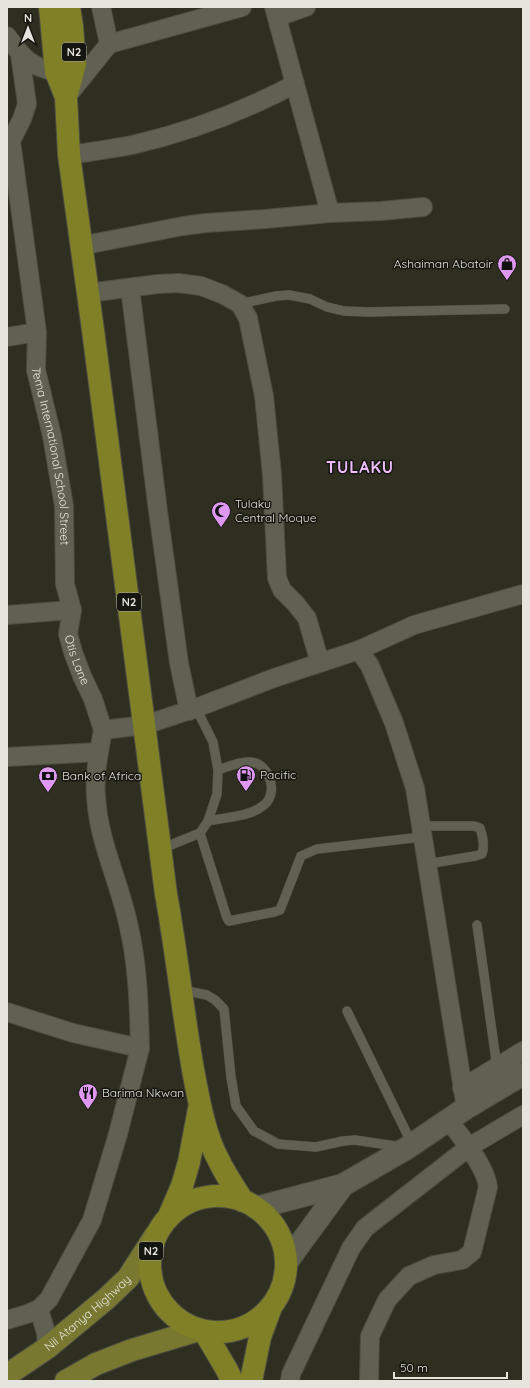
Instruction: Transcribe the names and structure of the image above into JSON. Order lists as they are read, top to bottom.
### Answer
{
  "streets": {
    "highway": ["N2"],
    "main road": ["Nii Atanya Highway"],
    "street": ["Tema International School Street", "Otis Lane"]
  },
  "crossings": [
    ["N2", "Nii Atanya Highway"],
    ["Tema International School Street", "Otis Lane"]
  ],
  "districts": ["TULAKU"],
  "places": {
    "shop": ["Ashaiman Abatoir"],
    "mosque": ["Tulaku Central Moque"],
    "fuel station": ["Pacific"],
    "bank": ["Bank of Africa"],
    "restaurant": ["Barima Nkwan"]
  },
  "scale_bar": "50 m",
  "north": "top"
}
